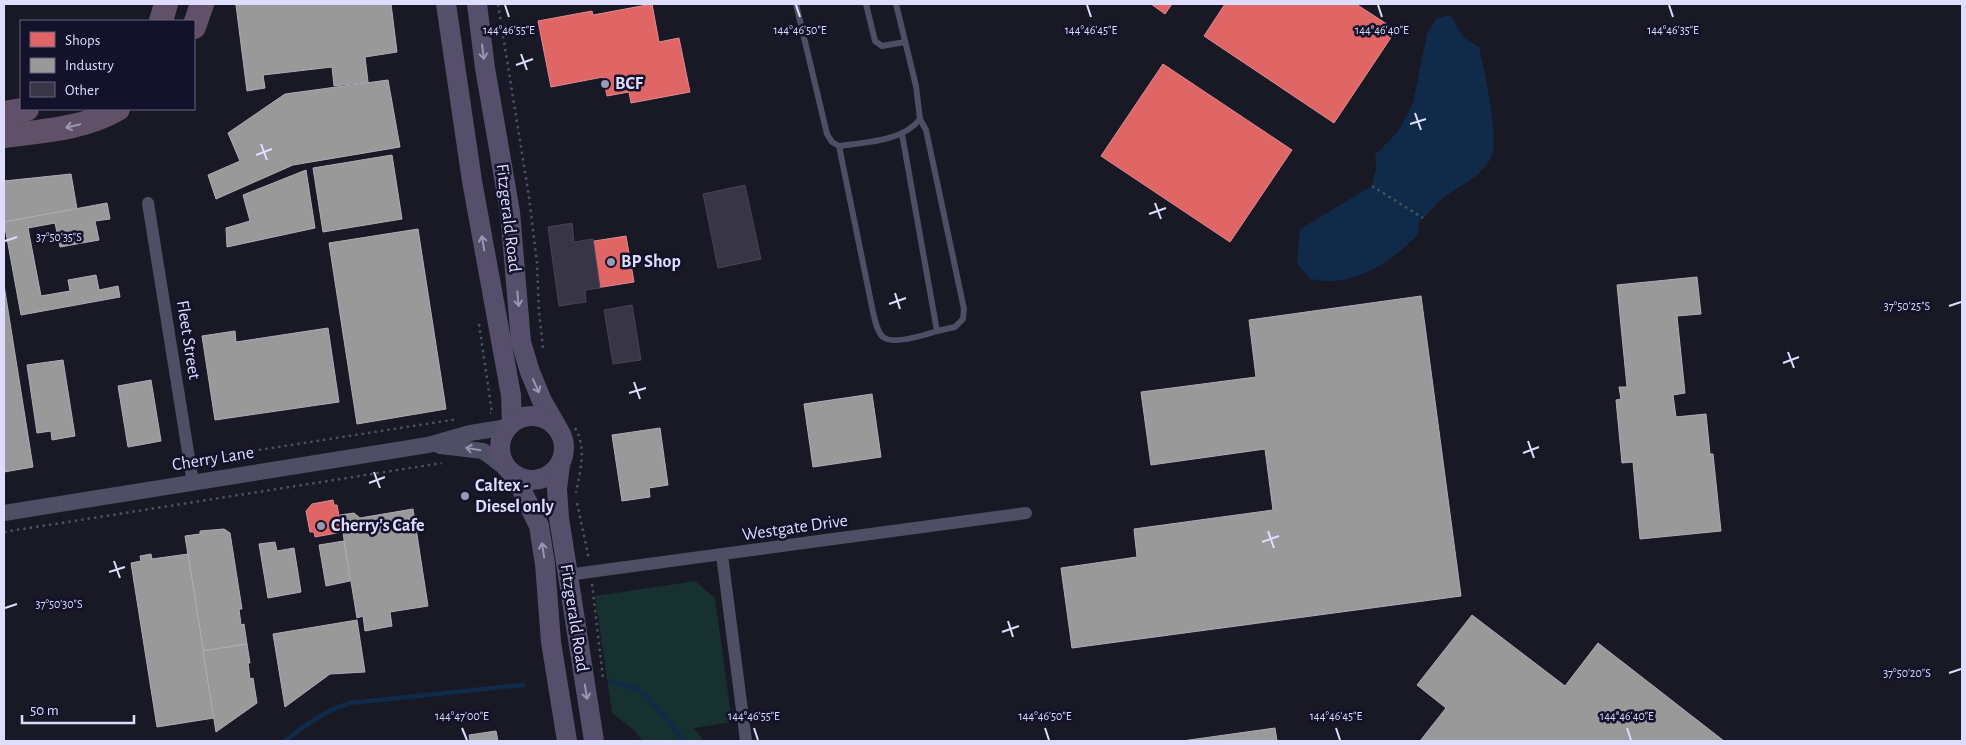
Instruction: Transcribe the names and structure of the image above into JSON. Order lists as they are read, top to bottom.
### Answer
{
  "streets": {
    "main road": ["Fitzgerald Road"],
    "street": ["Fleet Street", "Cherry Lane", "Westgate Drive"]
  },
  "crossings": [
    ["Fitzgerald Road", "Cherry Lane"],
    ["Fitzgerald Road", "Westgate Drive"],
    ["Fleet Street", "Cherry Lane"]
  ],
  "places": [
    "BCF",
    "BP Shop",
    "Caltex - Diesel only",
    "Cherry's Cafe"
  ],
  "legend": ["Shops", "Industry", "Other"],
  "scale_bar": "50 m",
  "coordinates": [
    "144°46'55\"E",
    "144°46'50\"E",
    "144°46'45\"E",
    "144°46'40\"E",
    "144°46'35\"E",
    "37°50'35\"S",
    "37°50'25\"S",
    "37°50'30\"S",
    "37°50'20\"S",
    "144°47'00\"E"
  ]
}
